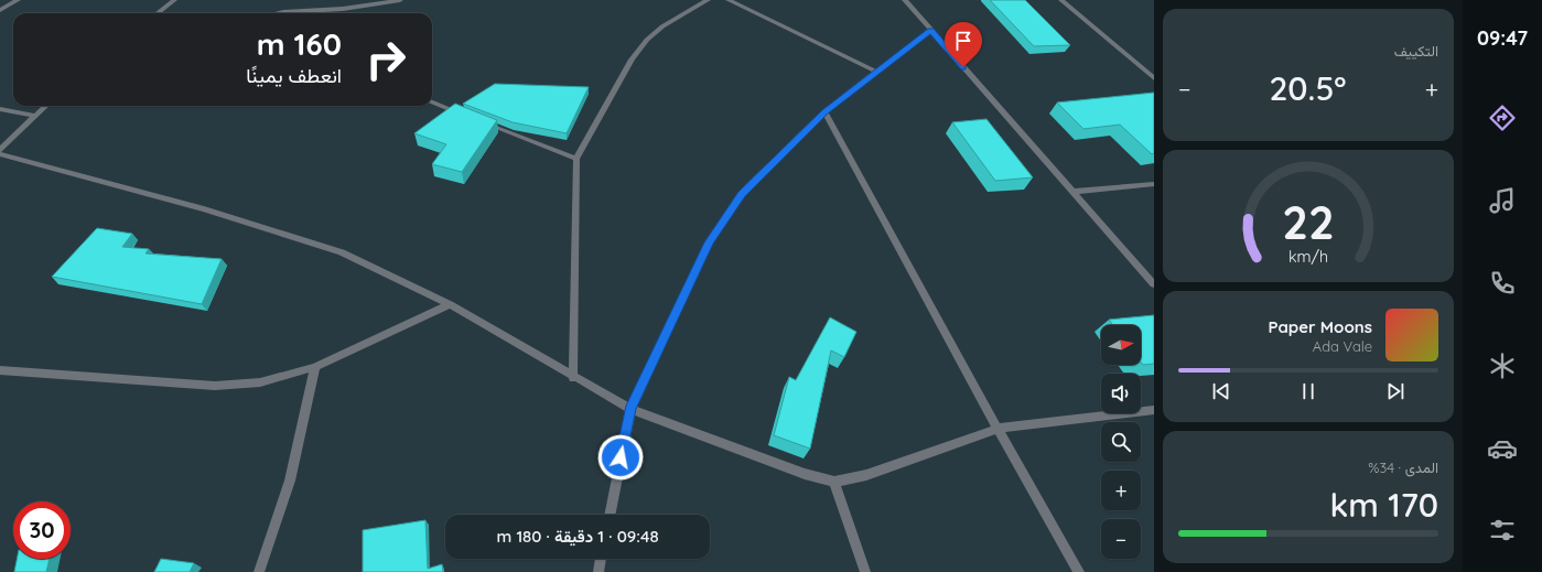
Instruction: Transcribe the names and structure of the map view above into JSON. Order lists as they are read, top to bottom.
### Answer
{
  "north": "right",
  "page": {
    "tabs": "09:47",
    "tile": [
      "التكييف",
      ["المدى · 34%", "170 km"]
    ],
    "turn": ["160 m", "انعطف يمينًا"],
    "heat": ["−", "20.5°", "+"],
    "song": ["Paper Moons", "Ada Vale"],
    "map_buttons": ["+", "−"],
    "limit": "30",
    "trip": "09:48 · 1 دقيقة · 180 m",
    "gauge": ["22", "km/h"]
  }
}
